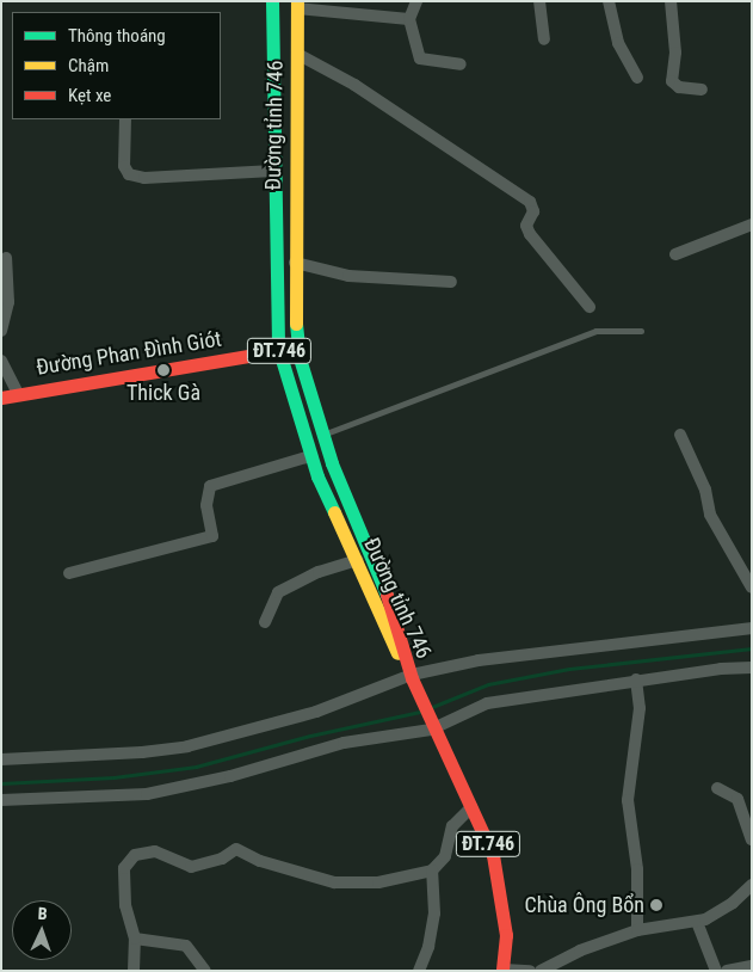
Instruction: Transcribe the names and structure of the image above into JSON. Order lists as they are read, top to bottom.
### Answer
{
  "streets": {
    "main road": ["Đường tỉnh 746", "ĐT.746", "Đường Phan Đình Giót"]
  },
  "crossings": [
    ["Đường tỉnh 746", "ĐT.746"],
    ["Đường tỉnh 746", "Đường Phan Đình Giót"]
  ],
  "places": ["Thick Gà", "Chùa Ông Bổn"],
  "legend": ["Thông thoáng", "Chậm", "Kẹt xe"],
  "north": "top"
}
